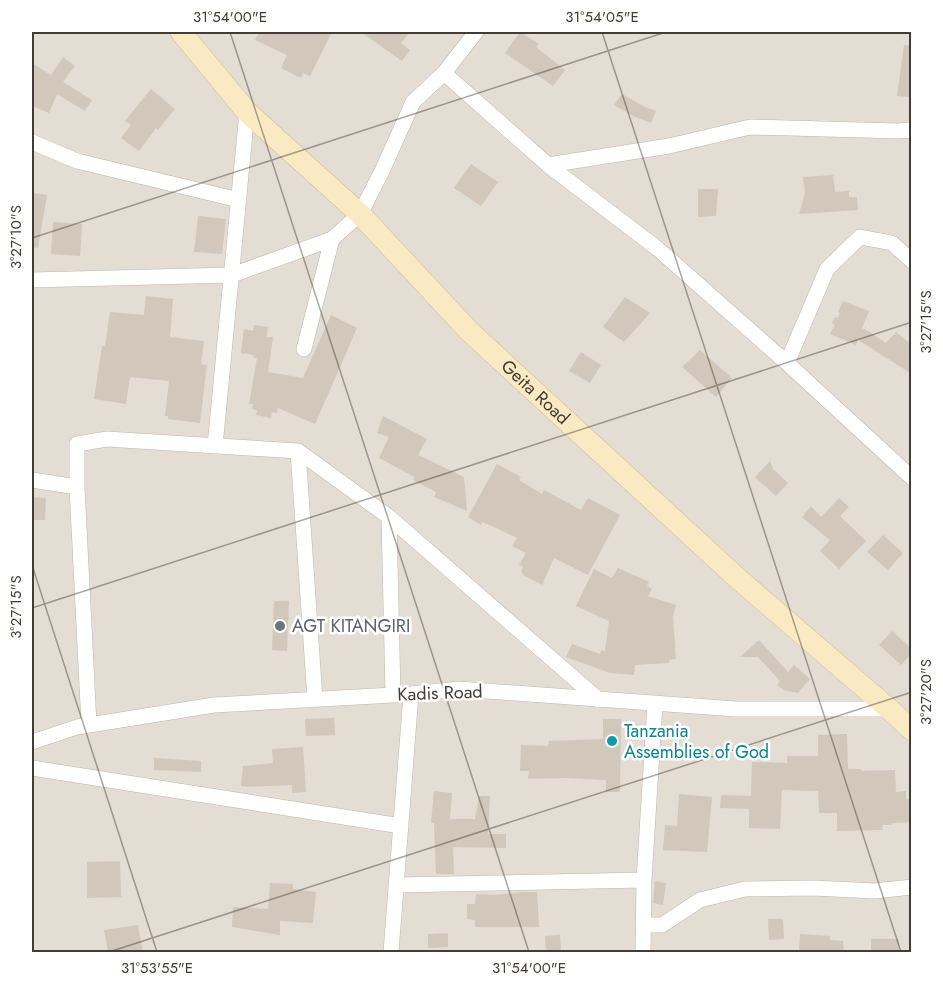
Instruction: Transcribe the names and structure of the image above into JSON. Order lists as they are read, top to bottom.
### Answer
{
  "streets": {
    "main road": ["Geita Road"],
    "street": ["Kadis Road"]
  },
  "crossings": [
    ["Geita Road", "Kadis Road"]
  ],
  "places": ["AGT KITANGIRI", "Tanzania Assemblies of God"],
  "coordinates": [
    "31°54'00\"E",
    "31°54'05\"E",
    "3°27'10\"S",
    "3°27'15\"S",
    "3°27'20\"S",
    "31°53'55\"E"
  ]
}
